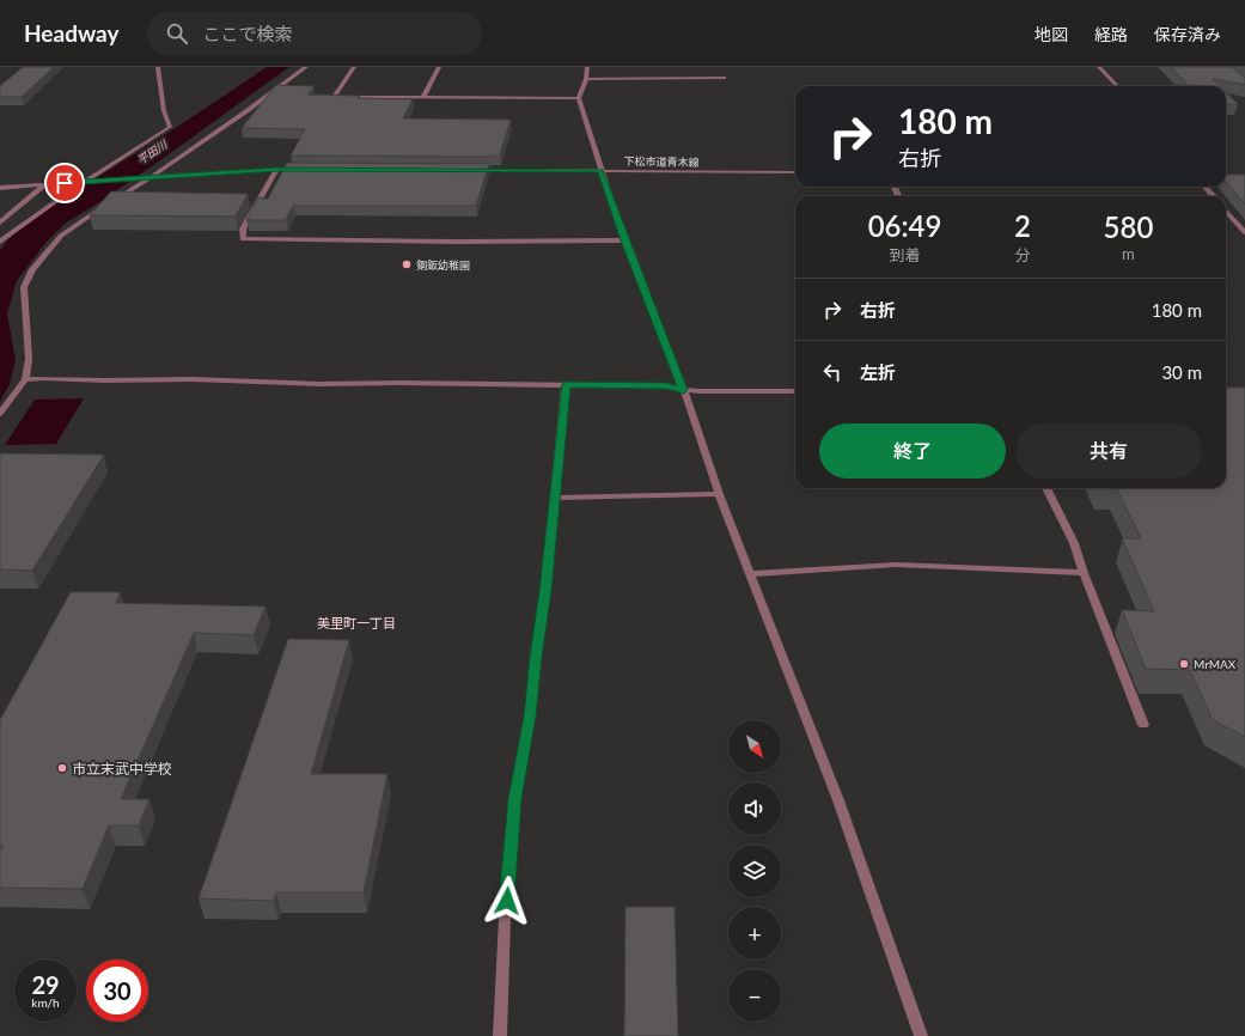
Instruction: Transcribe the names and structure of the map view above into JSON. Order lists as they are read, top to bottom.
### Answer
{
  "streets": {
    "street": ["下松市道青木線"]
  },
  "districts": ["美里町一丁目"],
  "water": ["平田川"],
  "places": ["鋼鈑幼稚園", "MrMAX", "市立末武中学校"],
  "north": "bottom right",
  "page": {
    "header": "Headway",
    "search": "ここで検索",
    "nav": ["地図", "経路", "保存済み"],
    "turn": ["180 m", "右折"],
    "eta": [
      "06:49",
      "到着",
      "2",
      "分",
      "580",
      "m"
    ],
    "list": [
      {
        "name": "右折",
        "value": "180 m"
      },
      {
        "name": "左折",
        "value": "30 m"
      }
    ],
    "buttons": ["終了", "共有"],
    "map_buttons": ["+", "−"],
    "speed": "29 km/h",
    "limit": "30"
  }
}
